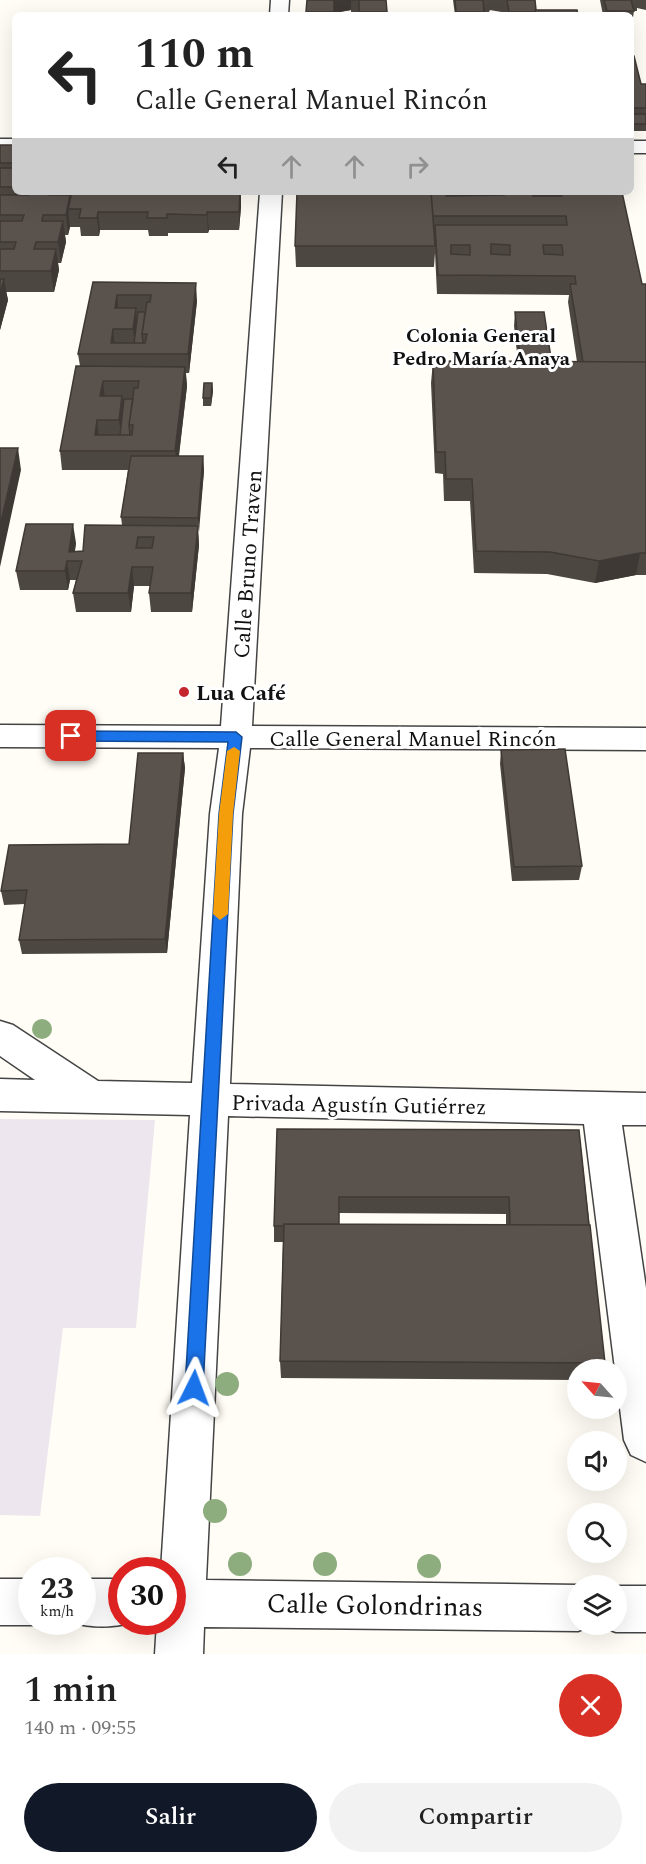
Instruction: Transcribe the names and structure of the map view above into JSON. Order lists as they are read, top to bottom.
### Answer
{
  "streets": {
    "street": [
      "Calle Bruno Traven",
      "Calle General Manuel Rincón",
      "Privada Agustín Gutiérrez",
      "Calle Golondrinas"
    ]
  },
  "crossings": [
    ["Calle Bruno Traven", "Calle General Manuel Rincón"],
    ["Calle Bruno Traven", "Privada Agustín Gutiérrez"]
  ],
  "districts": ["Colonia General Pedro María Anaya"],
  "places": ["Lua Café"],
  "north": "top left",
  "page": {
    "turn": ["110 m", "Calle General Manuel Rincón"],
    "speed": "23 km/h",
    "limit": "30",
    "heading": ["1 min", "140 m · 09:55"],
    "buttons": ["Salir", "Compartir"]
  }
}
